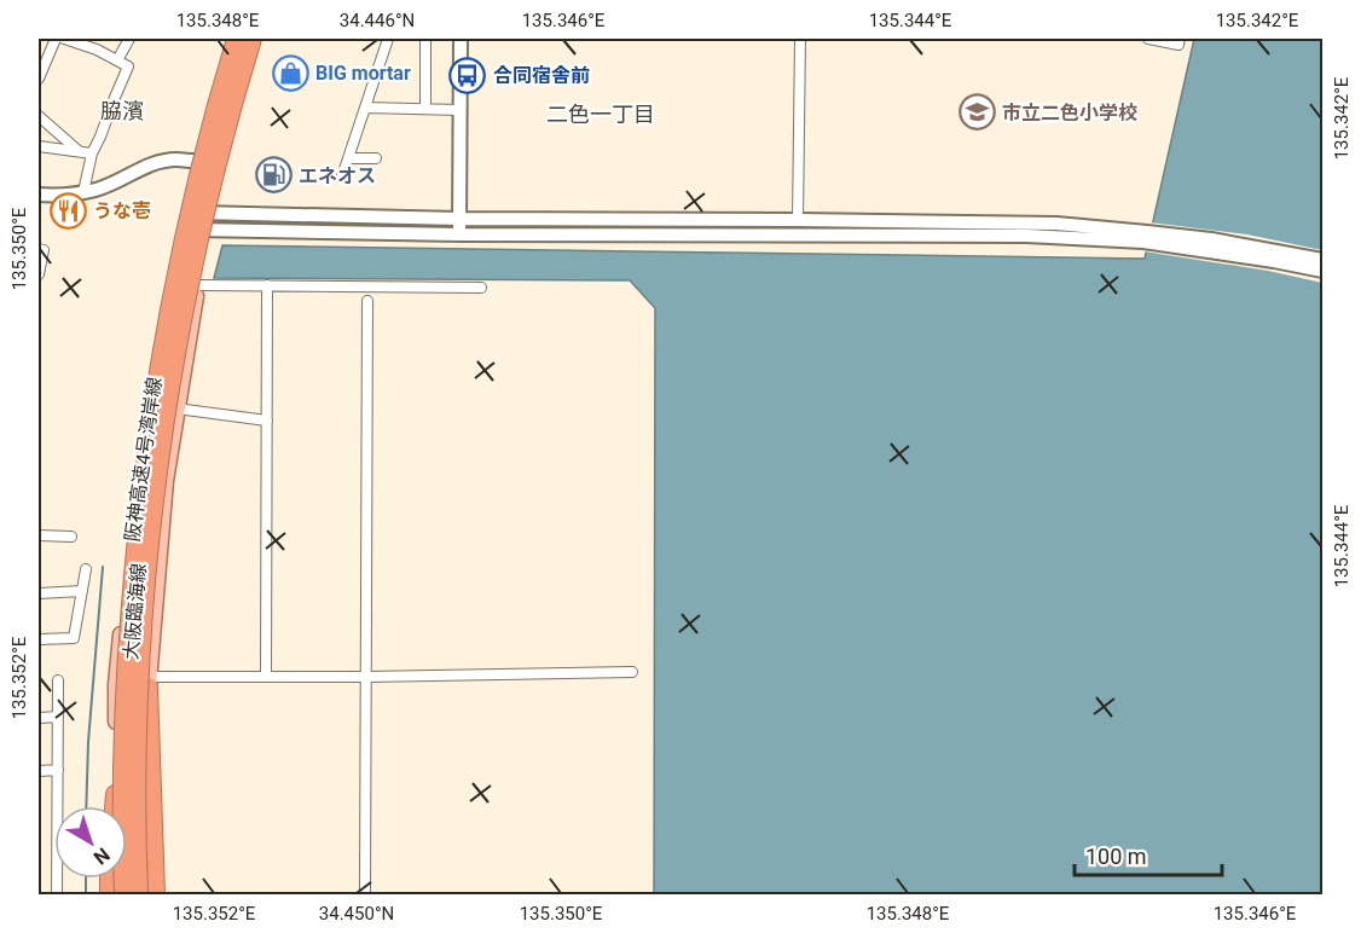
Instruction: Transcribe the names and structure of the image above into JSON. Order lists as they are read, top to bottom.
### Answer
{
  "streets": {
    "highway": ["阪神高速4号湾岸線"],
    "main road": ["大阪臨海線"]
  },
  "districts": ["脇濱", "二色一丁目"],
  "places": {
    "shop": ["BIG mortar"],
    "bus stop": ["合同宿舎前"],
    "school or university": ["市立二色小学校"],
    "fuel station": ["エネオス"],
    "restaurant": ["うな壱"]
  },
  "scale_bar": "100 m",
  "north": "bottom right",
  "coordinates": [
    "135.348°E",
    "34.446°N",
    "135.346°E",
    "135.344°E",
    "135.342°E",
    "135.350°E",
    "135.352°E",
    "34.450°N"
  ]
}
